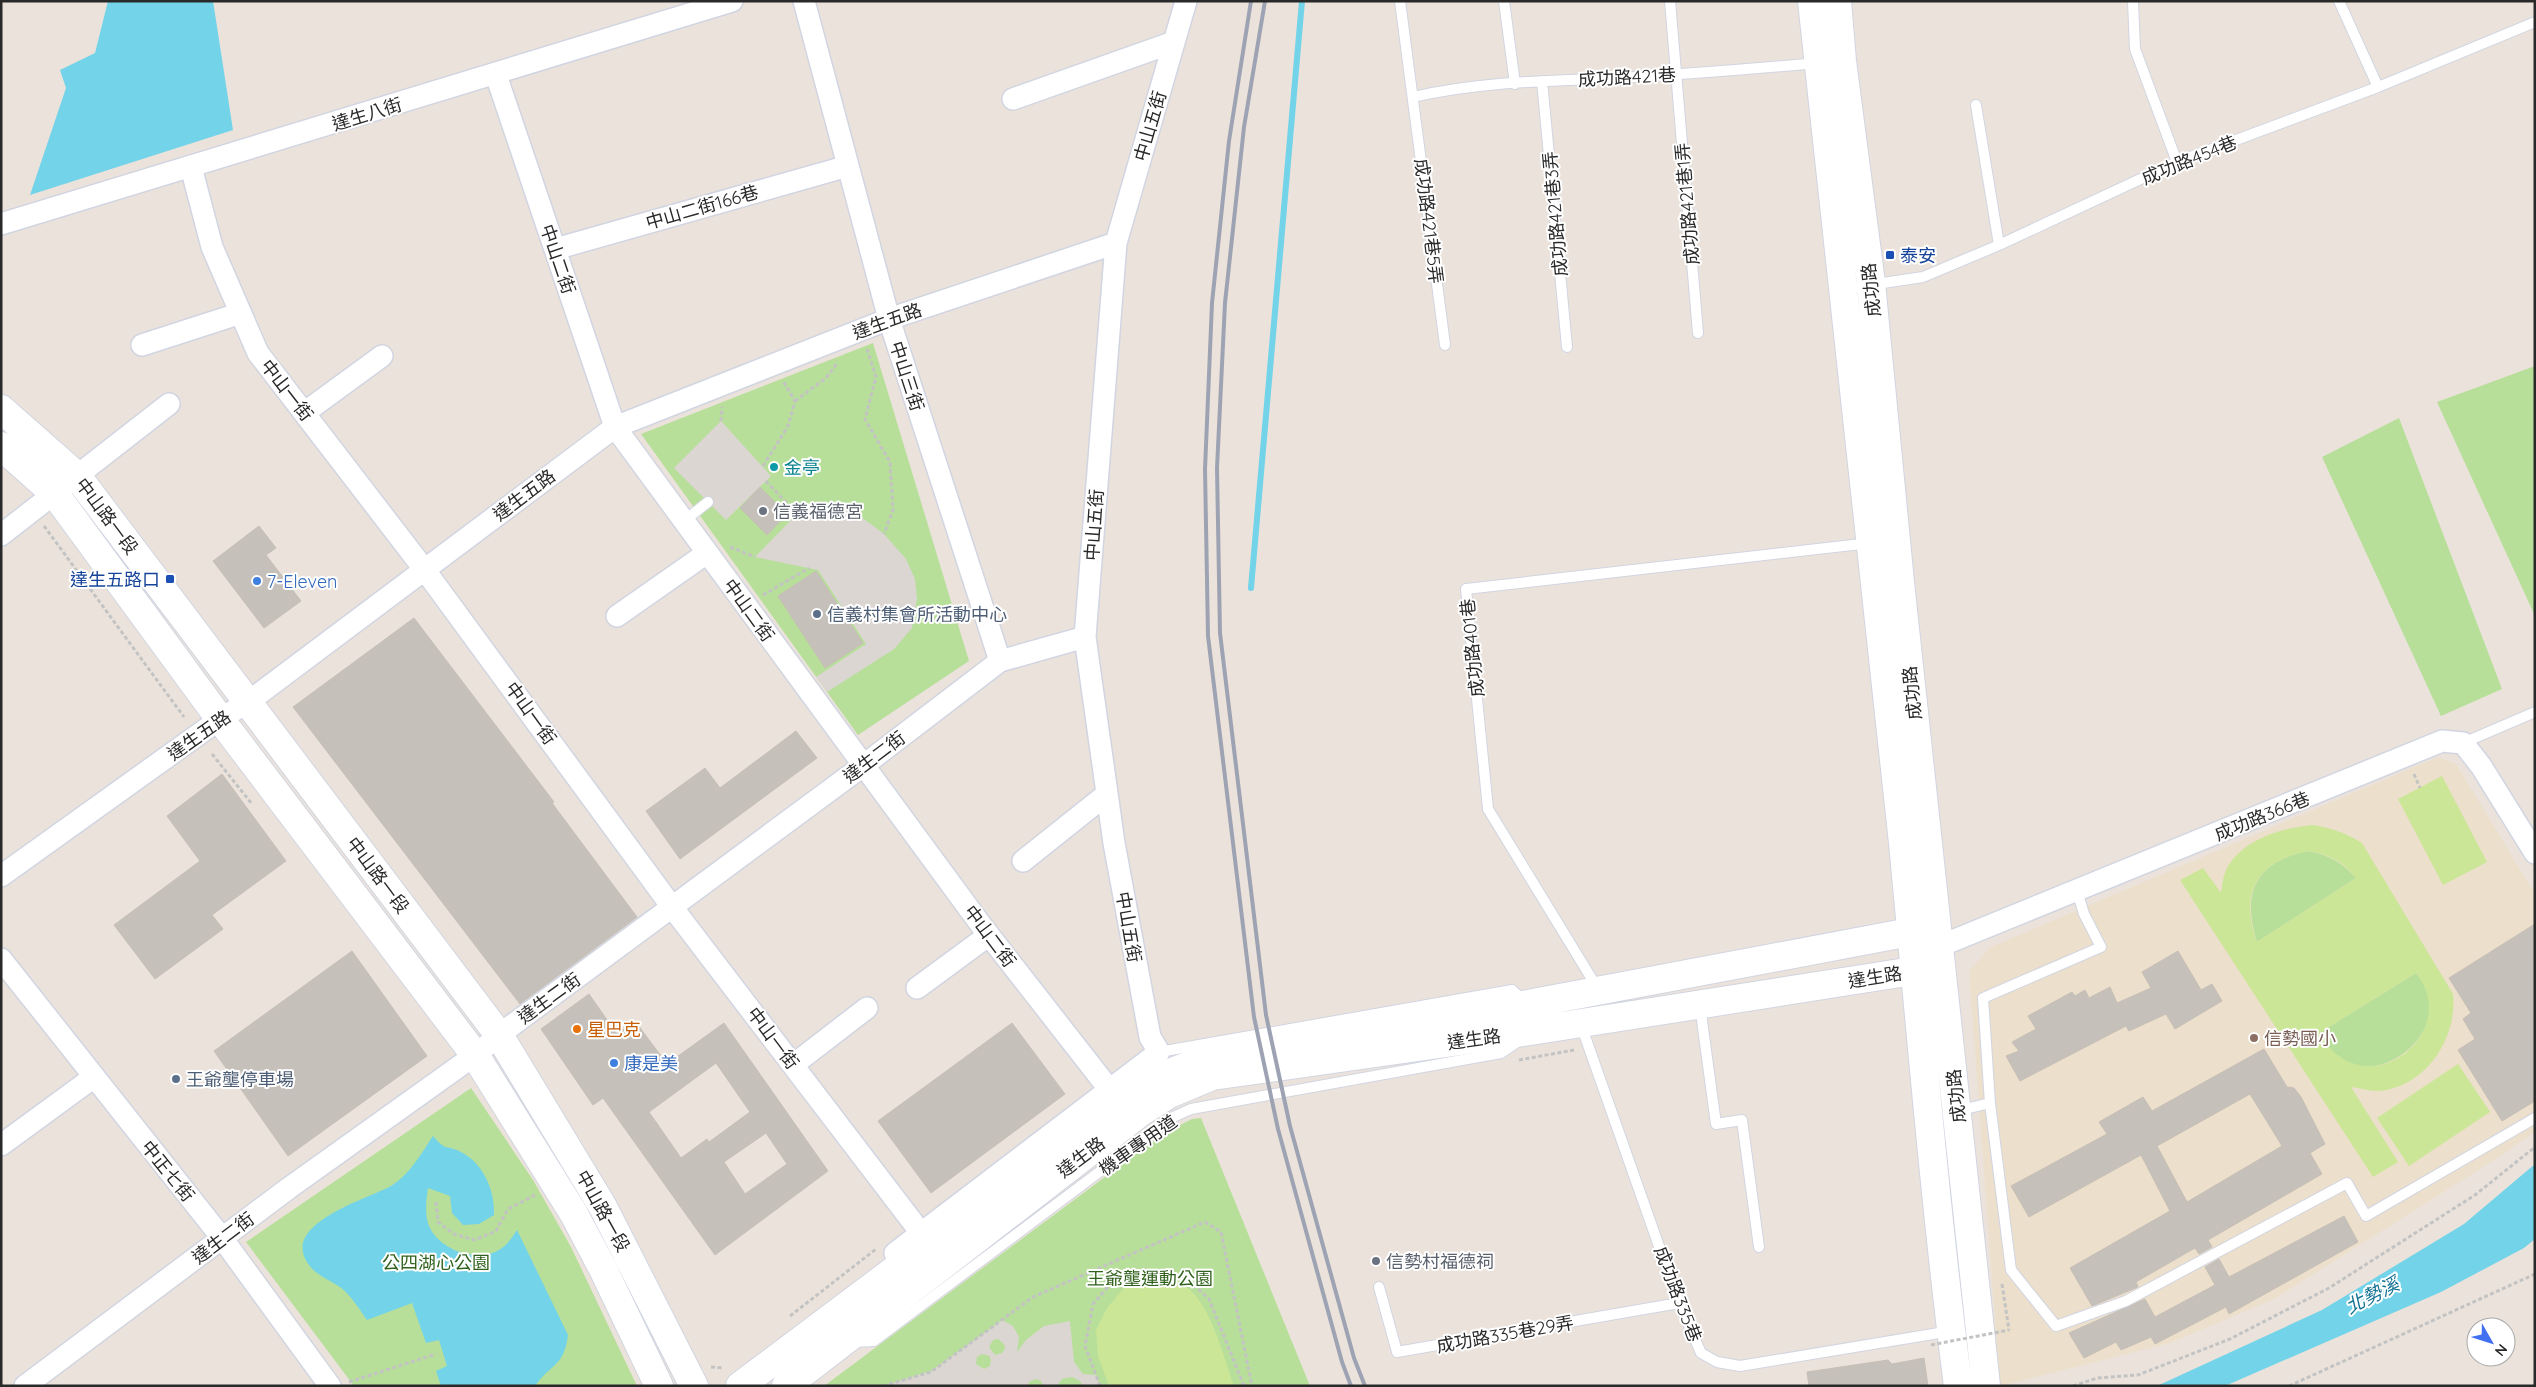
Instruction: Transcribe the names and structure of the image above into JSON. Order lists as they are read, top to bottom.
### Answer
{
  "streets": {
    "street": [
      "達生八街",
      "中山五街",
      "中山二街166巷",
      "中山二街",
      "成功路",
      "達生五路",
      "中山三街",
      "中山一街",
      "中山路一段",
      "達生二街",
      "成功路366巷",
      "達生路",
      "中正七街"
    ],
    "lane": [
      "成功路421巷",
      "成功路454巷",
      "成功路421巷1弄",
      "成功路421巷3弄",
      "成功路421巷5弄",
      "成功路401巷",
      "成功路335巷",
      "成功路335巷29弄"
    ]
  },
  "crossings": [
    ["成功路421巷", "成功路421巷1弄"],
    ["成功路421巷", "成功路421巷3弄"],
    ["成功路421巷", "成功路421巷5弄"],
    ["成功路421巷", "成功路"],
    ["達生八街", "中山二街"],
    ["達生八街", "中山一街"],
    ["中山五街", "達生五路"],
    ["中山五街", "達生二街"],
    ["中山五街", "達生路"],
    ["成功路454巷", "成功路"],
    ["中山二街166巷", "中山二街"],
    ["中山二街166巷", "中山三街"],
    ["中山二街", "達生五路"],
    ["中山二街", "達生二街"],
    ["中山二街", "達生路"],
    ["成功路", "成功路401巷"],
    ["成功路", "成功路366巷"],
    ["成功路", "達生路"],
    ["成功路", "成功路335巷"],
    ["達生五路", "中山三街"],
    ["達生五路", "中山一街"],
    ["達生五路", "中山路一段"],
    ["中山三街", "達生二街"],
    ["中山一街", "達生二街"],
    ["中山一街", "達生路"],
    ["中山路一段", "達生二街"],
    ["成功路401巷", "達生路"],
    ["達生二街", "中正七街"],
    ["成功路366巷", "達生路"],
    ["達生路", "成功路335巷"],
    ["成功路335巷", "成功路335巷29弄"]
  ],
  "water": ["北勢溪"],
  "parks": ["公四湖心公園", "王爺壟運動公園"],
  "places": {
    "transit": ["泰安", "達生五路口"],
    "other": [
      "金亭",
      "信義福德宮",
      "7-Eleven",
      "信義村集會所活動中心",
      "星巴克",
      "信勢國小",
      "康是美",
      "王爺壟停車場",
      "信勢村福德祠"
    ]
  },
  "north": "bottom right"
}
